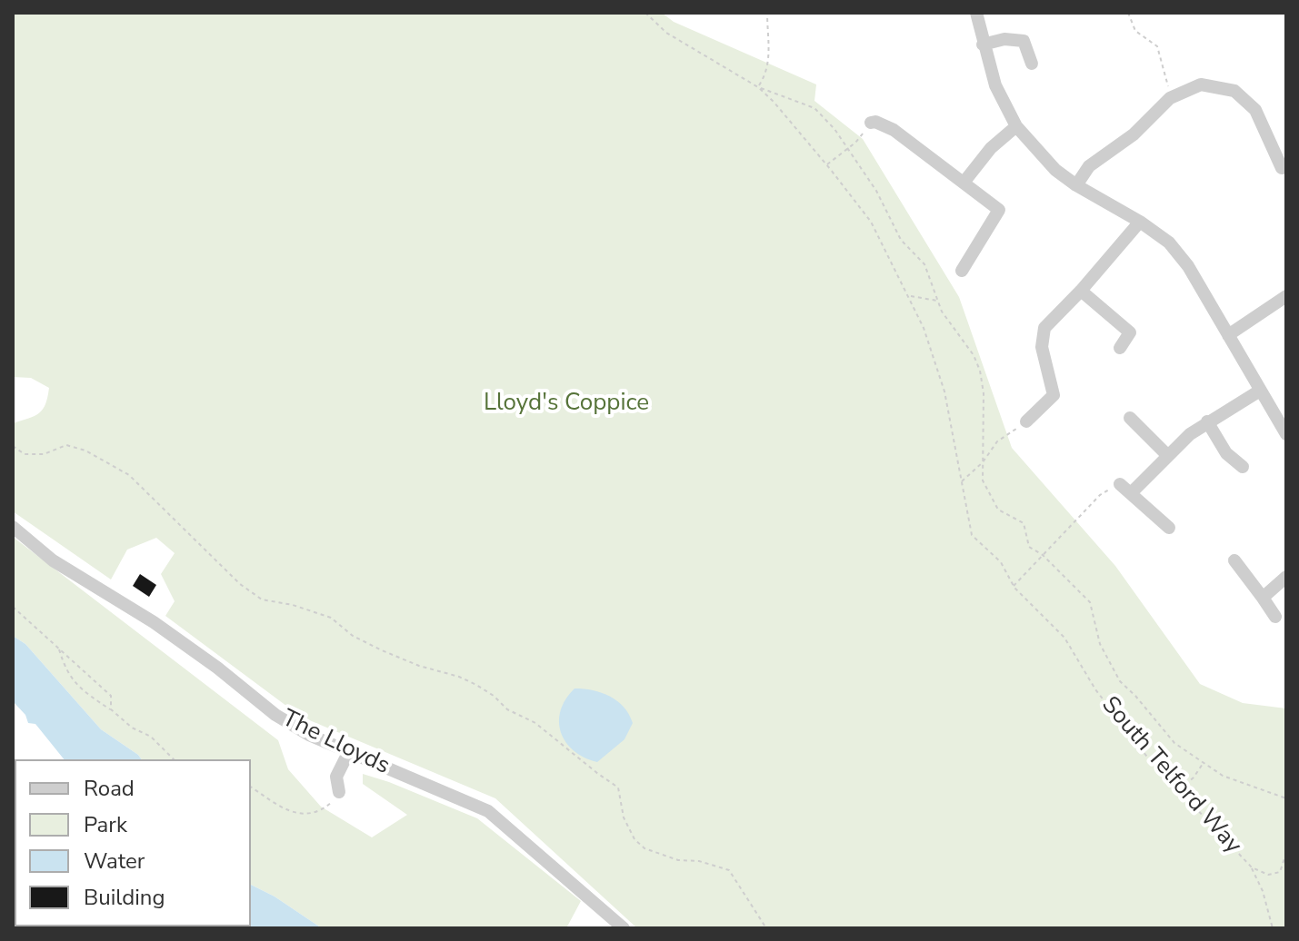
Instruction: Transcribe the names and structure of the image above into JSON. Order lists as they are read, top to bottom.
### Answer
{
  "streets": {
    "street": ["The Lloyds"],
    "path": ["South Telford Way"]
  },
  "parks": ["Lloyd's Coppice"],
  "legend": [
    "Road",
    "Park",
    "Water",
    "Building"
  ]
}
